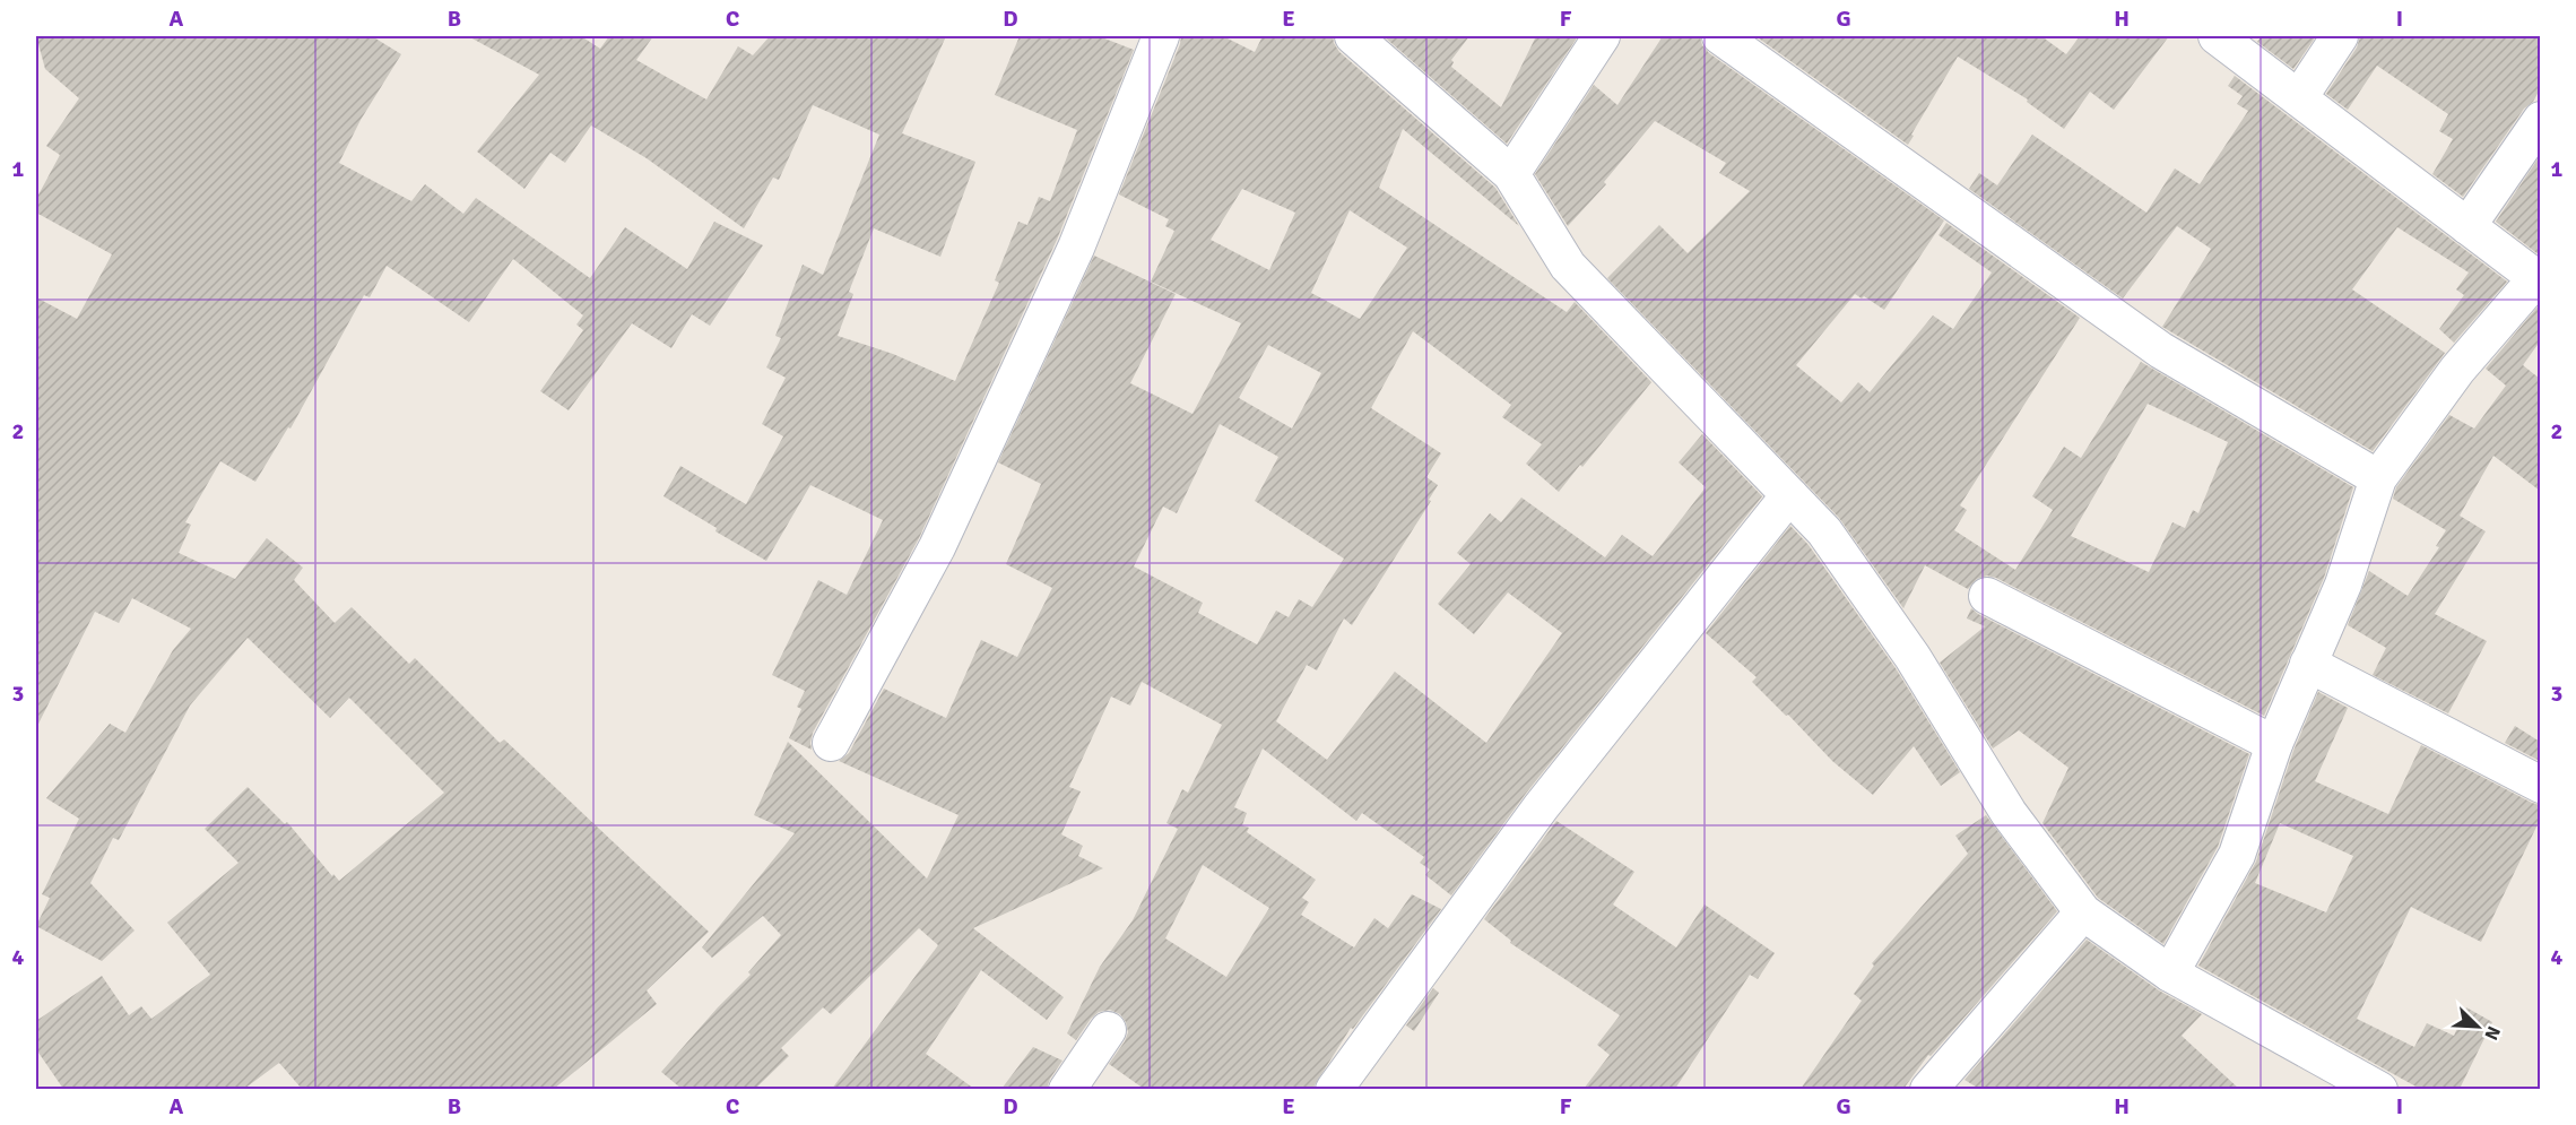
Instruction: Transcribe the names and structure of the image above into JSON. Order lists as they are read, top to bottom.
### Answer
{
  "north": "bottom right",
  "grid": {
    "columns": [
      "A",
      "B",
      "C",
      "D",
      "E",
      "F",
      "G",
      "H",
      "I"
    ],
    "rows": [
      "1",
      "2",
      "3",
      "4"
    ]
  }
}
